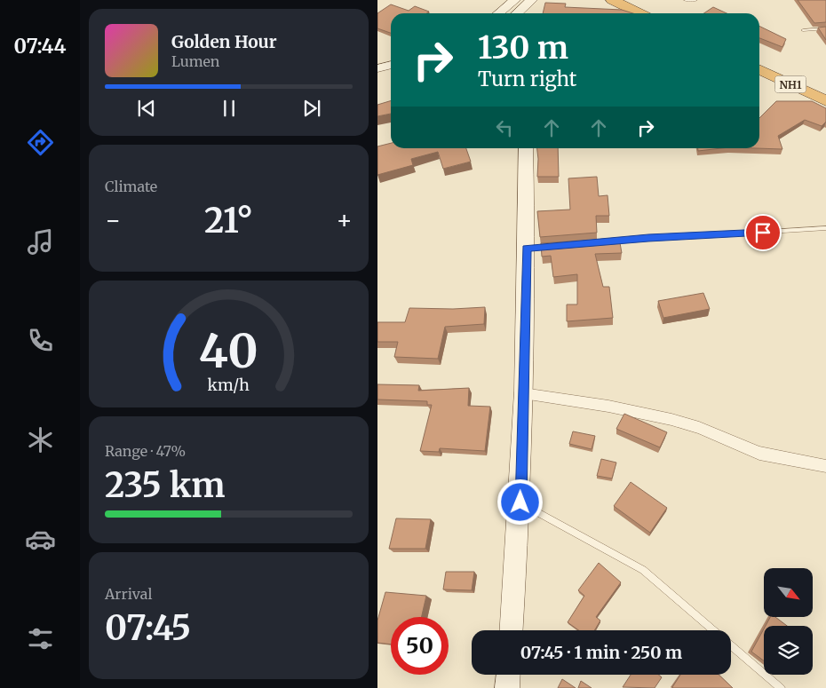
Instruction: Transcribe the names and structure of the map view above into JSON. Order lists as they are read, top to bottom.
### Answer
{
  "streets": {
    "highway": ["NH1"]
  },
  "north": "bottom right",
  "page": {
    "tabs": "07:44",
    "turn": ["130 m", "Turn right"],
    "song": ["Golden Hour", "Lumen"],
    "tile": [
      "Climate",
      ["Range · 47%", "235 km"],
      ["Arrival", "07:45"]
    ],
    "heat": ["−", "21°", "+"],
    "limit": "50",
    "trip": "07:45 · 1 min · 250 m",
    "gauge": ["40", "km/h"]
  }
}
